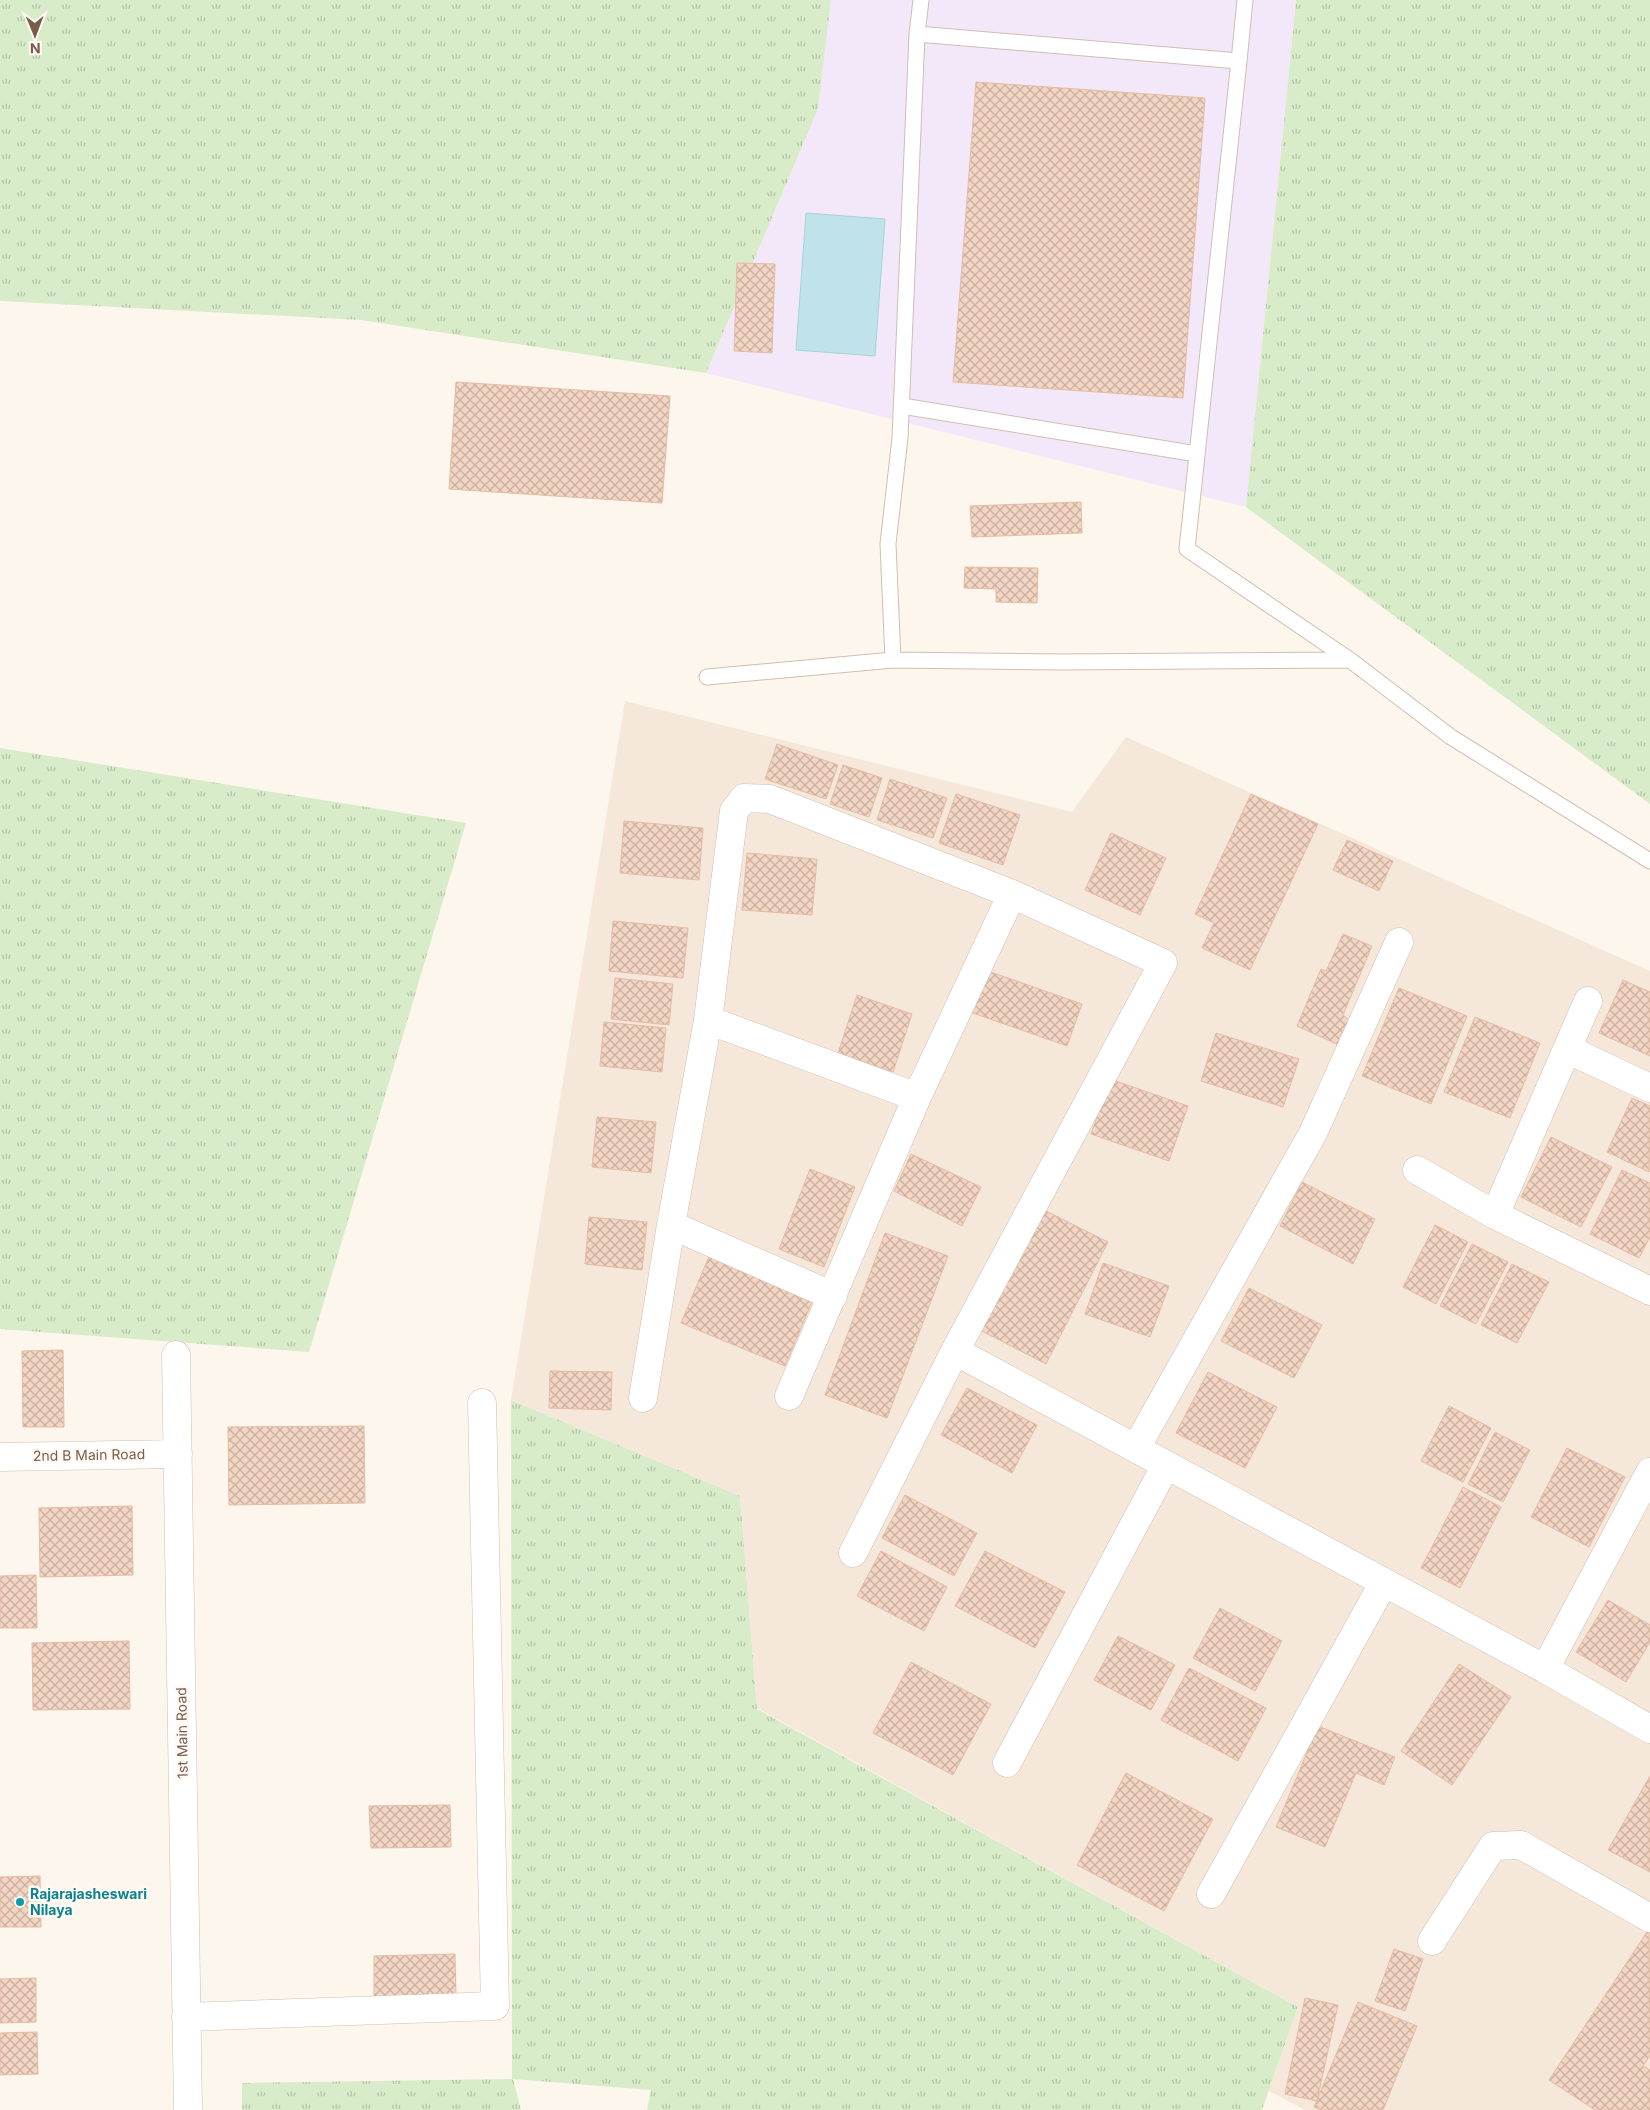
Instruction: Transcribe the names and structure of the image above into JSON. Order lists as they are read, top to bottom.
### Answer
{
  "streets": {
    "street": ["2nd B Main Road", "1st Main Road"]
  },
  "crossings": [
    ["2nd B Main Road", "1st Main Road"]
  ],
  "places": ["Rajarajasheswari Nilaya"],
  "north": "bottom"
}
